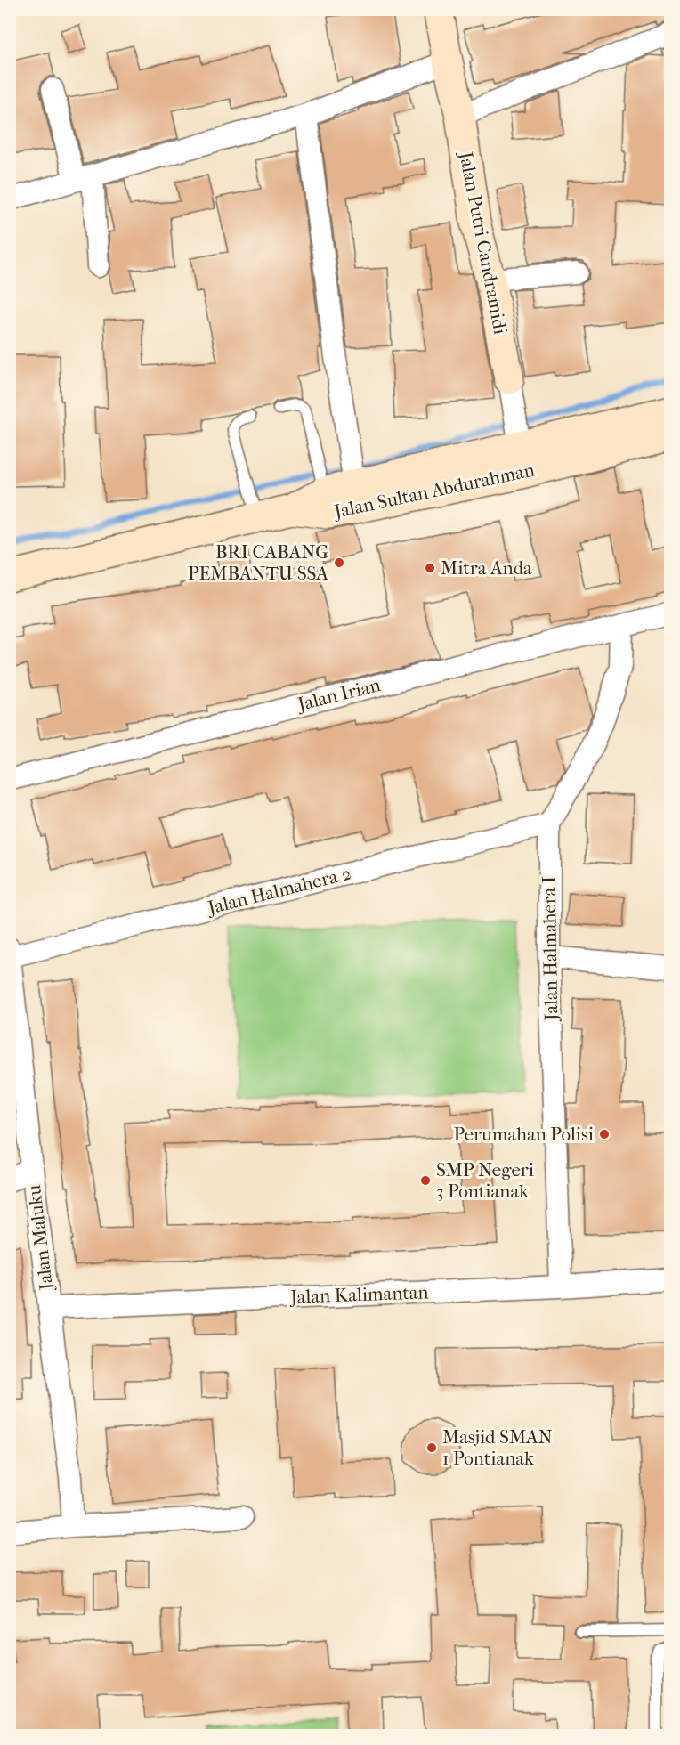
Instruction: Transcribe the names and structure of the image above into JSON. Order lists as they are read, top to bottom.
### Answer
{
  "streets": {
    "street": [
      "Jalan Putri Candramidi",
      "Jalan Sultan Abdurahman",
      "Jalan Irian",
      "Jalan Halmahera 2",
      "Jalan Halmahera I",
      "Jalan Maluku",
      "Jalan Kalimantan"
    ]
  },
  "crossings": [
    ["Jalan Irian", "Jalan Halmahera I"],
    ["Jalan Halmahera 2", "Jalan Halmahera I"],
    ["Jalan Halmahera 2", "Jalan Maluku"],
    ["Jalan Halmahera I", "Jalan Kalimantan"],
    ["Jalan Maluku", "Jalan Kalimantan"]
  ],
  "places": [
    "BRI CABANG PEMBANTU SSA",
    "Mitra Anda",
    "Perumahan Polisi",
    "SMP Negeri 3 Pontianak",
    "Masjid SMAN 1 Pontianak"
  ]
}
